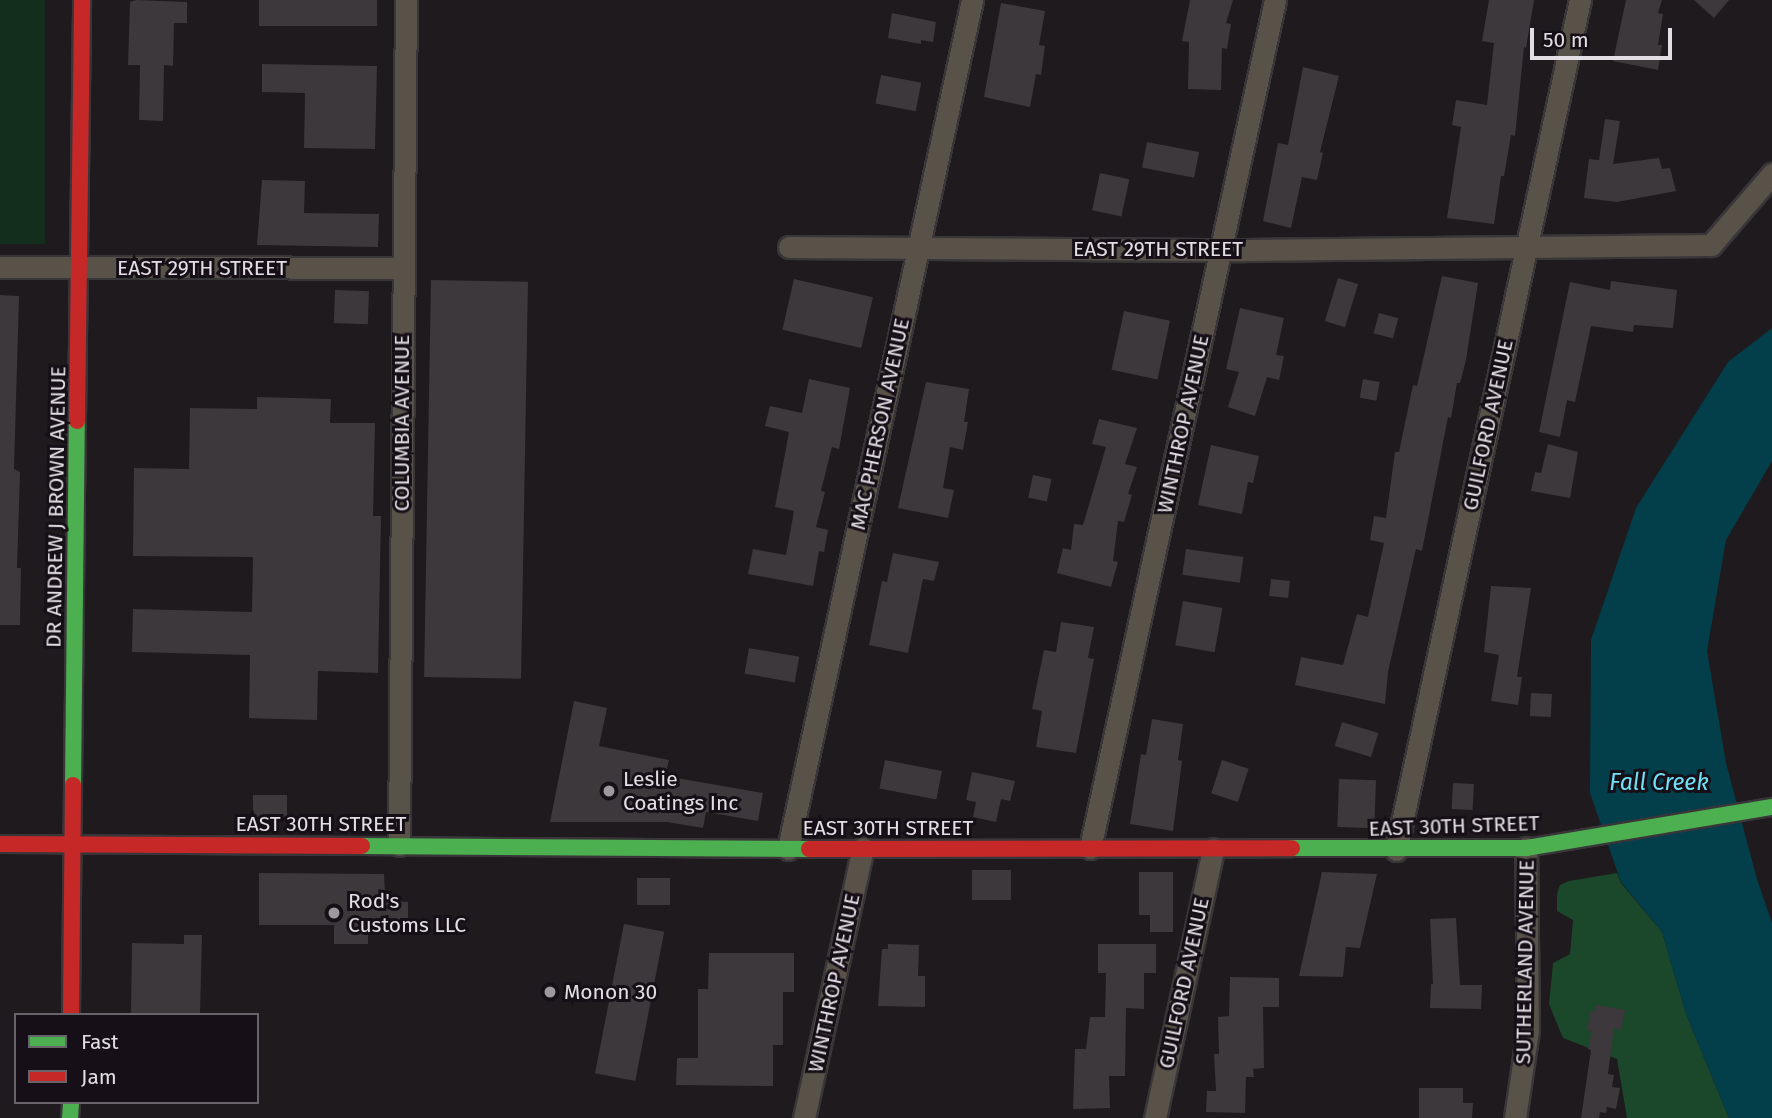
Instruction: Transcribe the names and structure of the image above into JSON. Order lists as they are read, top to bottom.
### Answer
{
  "streets": {
    "main road": ["DR ANDREW J BROWN AVENUE", "EAST 30TH STREET"],
    "street": [
      "EAST 29TH STREET",
      "COLUMBIA AVENUE",
      "MAC PHERSON AVENUE",
      "WINTHROP AVENUE",
      "GUILFORD AVENUE",
      "SUTHERLAND AVENUE"
    ]
  },
  "crossings": [
    ["EAST 29TH STREET", "COLUMBIA AVENUE"],
    ["EAST 29TH STREET", "MAC PHERSON AVENUE"],
    ["EAST 29TH STREET", "WINTHROP AVENUE"],
    ["EAST 29TH STREET", "GUILFORD AVENUE"],
    ["EAST 29TH STREET", "DR ANDREW J BROWN AVENUE"],
    ["COLUMBIA AVENUE", "EAST 30TH STREET"],
    ["MAC PHERSON AVENUE", "EAST 30TH STREET"],
    ["WINTHROP AVENUE", "EAST 30TH STREET"],
    ["GUILFORD AVENUE", "EAST 30TH STREET"],
    ["DR ANDREW J BROWN AVENUE", "EAST 30TH STREET"],
    ["EAST 30TH STREET", "SUTHERLAND AVENUE"]
  ],
  "water": ["Fall Creek"],
  "places": ["Leslie Coatings Inc", "Rod's Customs LLC", "Monon 30"],
  "legend": ["Fast", "Jam"],
  "scale_bar": "50 m"
}
